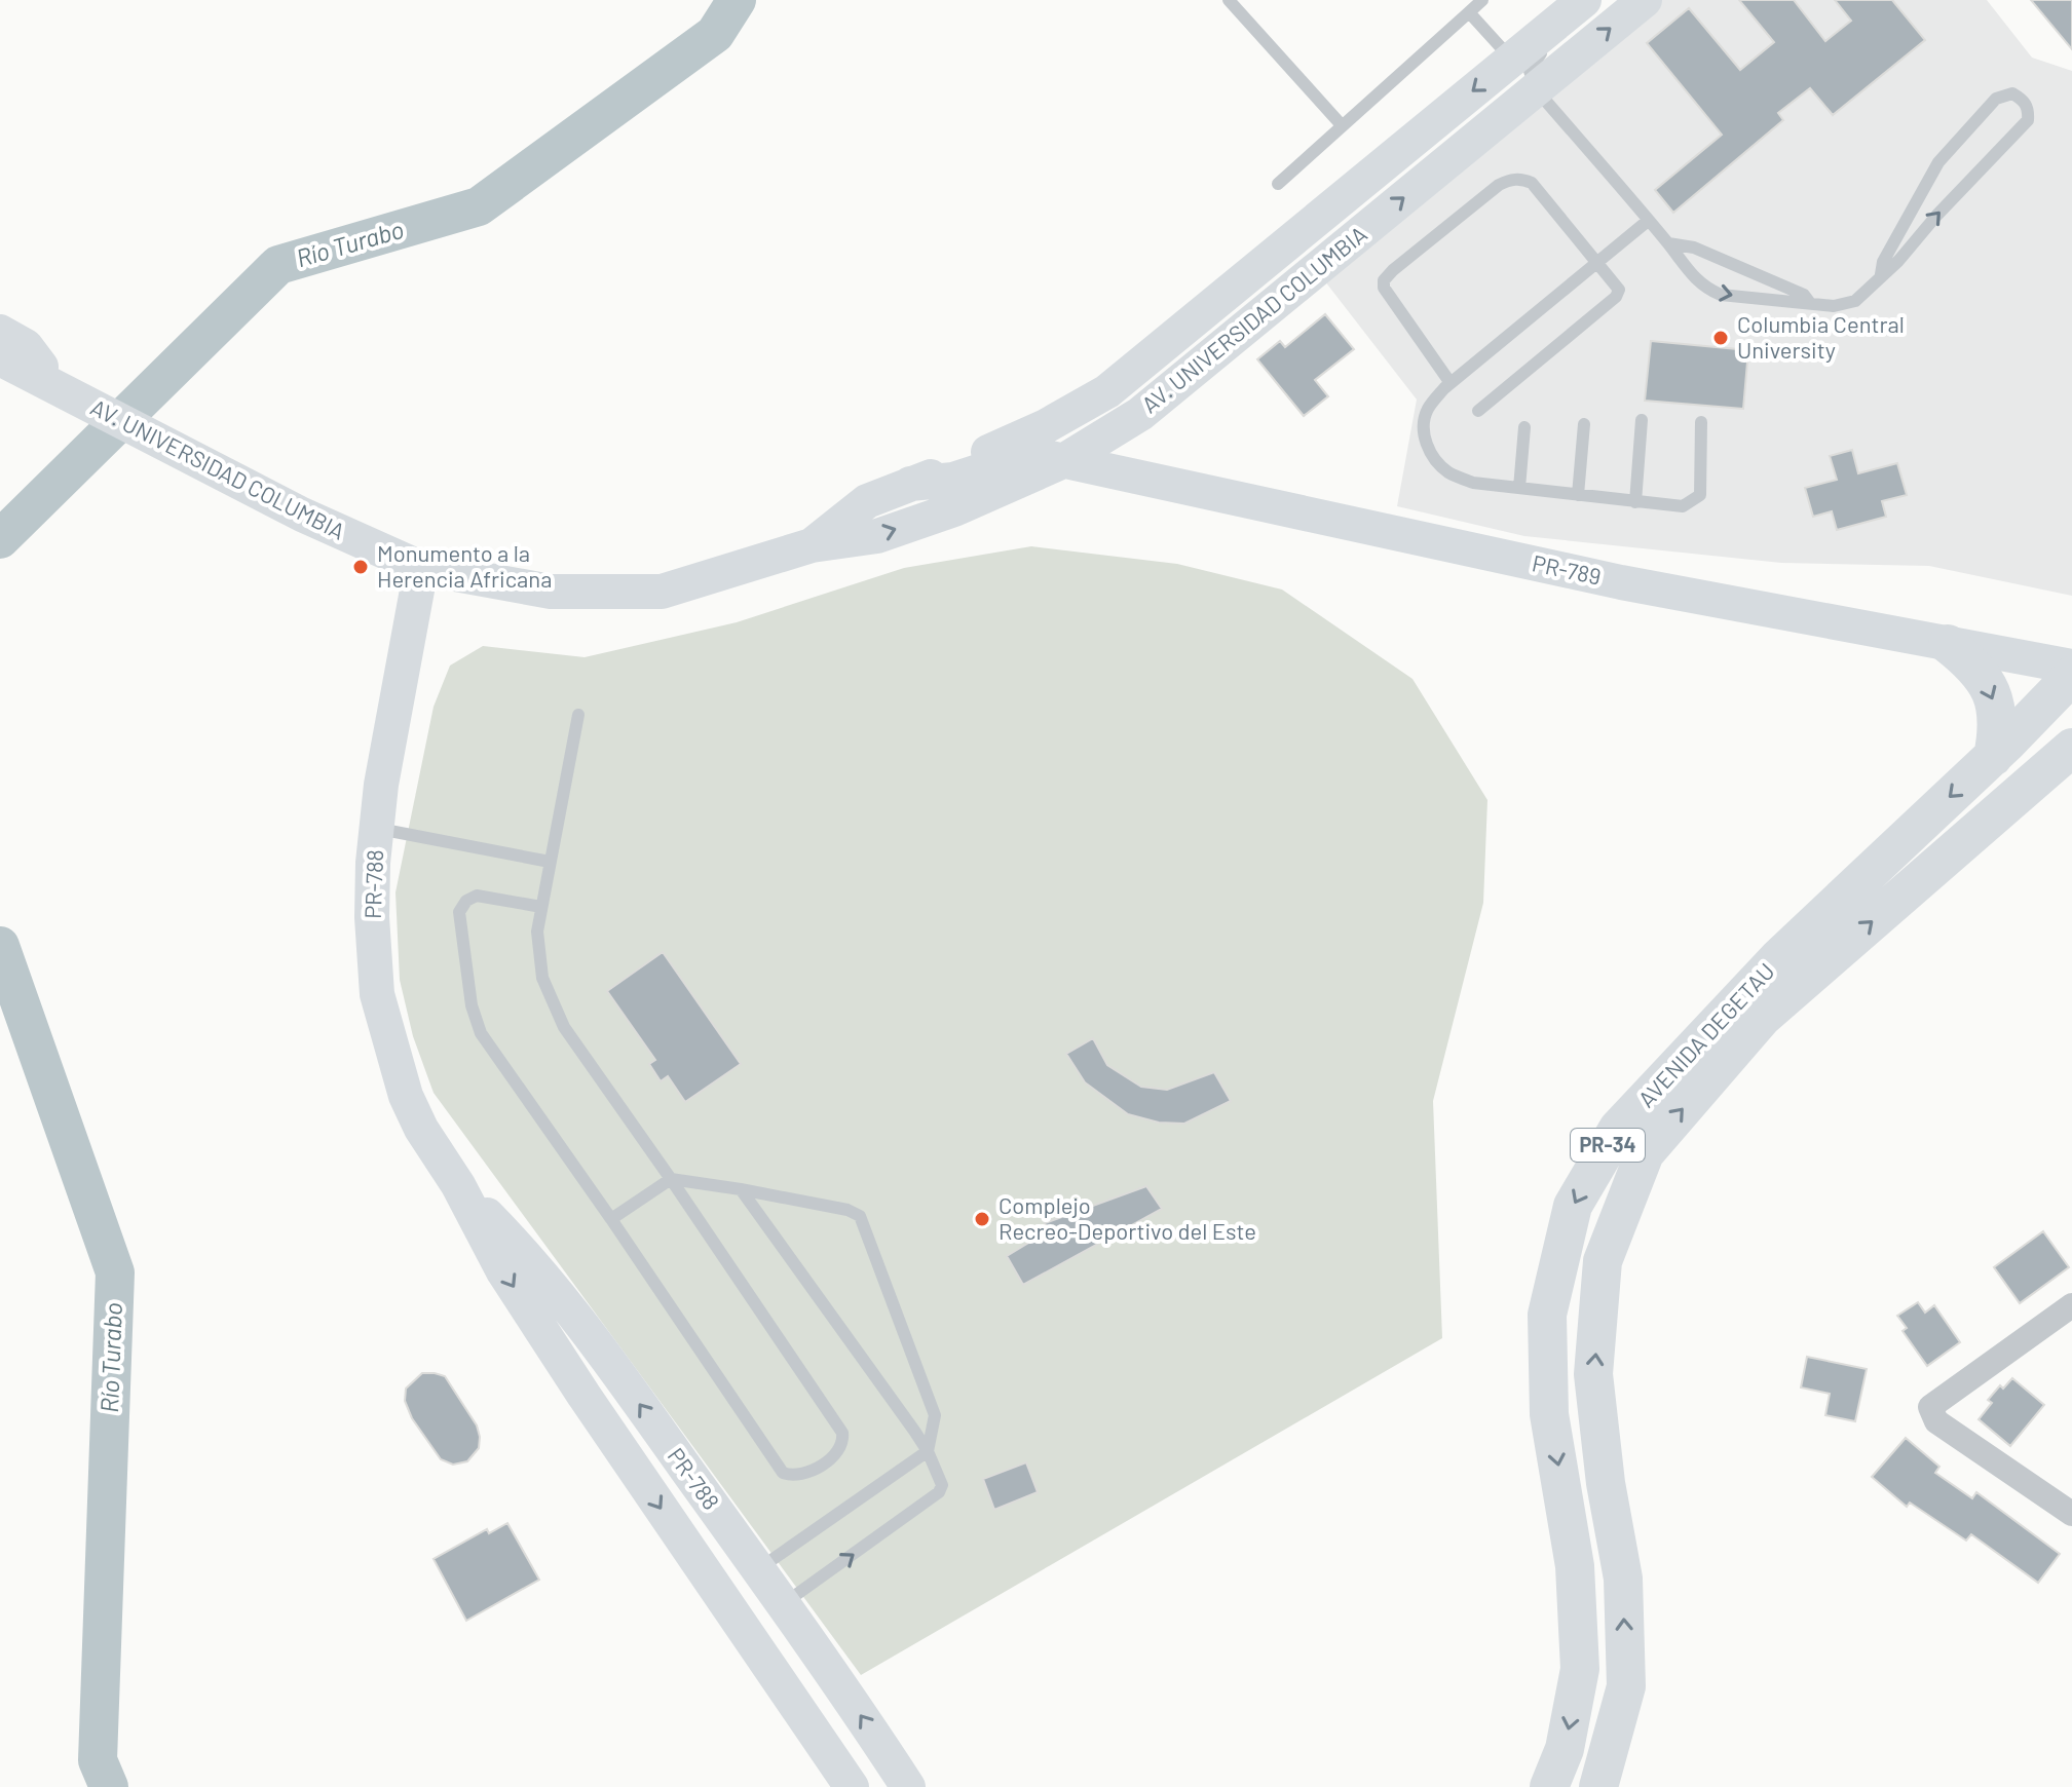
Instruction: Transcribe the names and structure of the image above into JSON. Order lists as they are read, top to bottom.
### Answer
{
  "streets": {
    "main road": [
      "AV. UNIVERSIDAD COLUMBIA",
      "PR-789",
      "PR-788",
      "AVENIDA DEGETAU",
      "PR-34"
    ]
  },
  "crossings": [
    ["AV. UNIVERSIDAD COLUMBIA", "PR-789"],
    ["AV. UNIVERSIDAD COLUMBIA", "PR-788"]
  ],
  "water": ["Río Turabo"],
  "places": ["Columbia Central University", "Monumento a la Herencia Africana", "Complejo Recreo-Deportivo del Este"]
}
